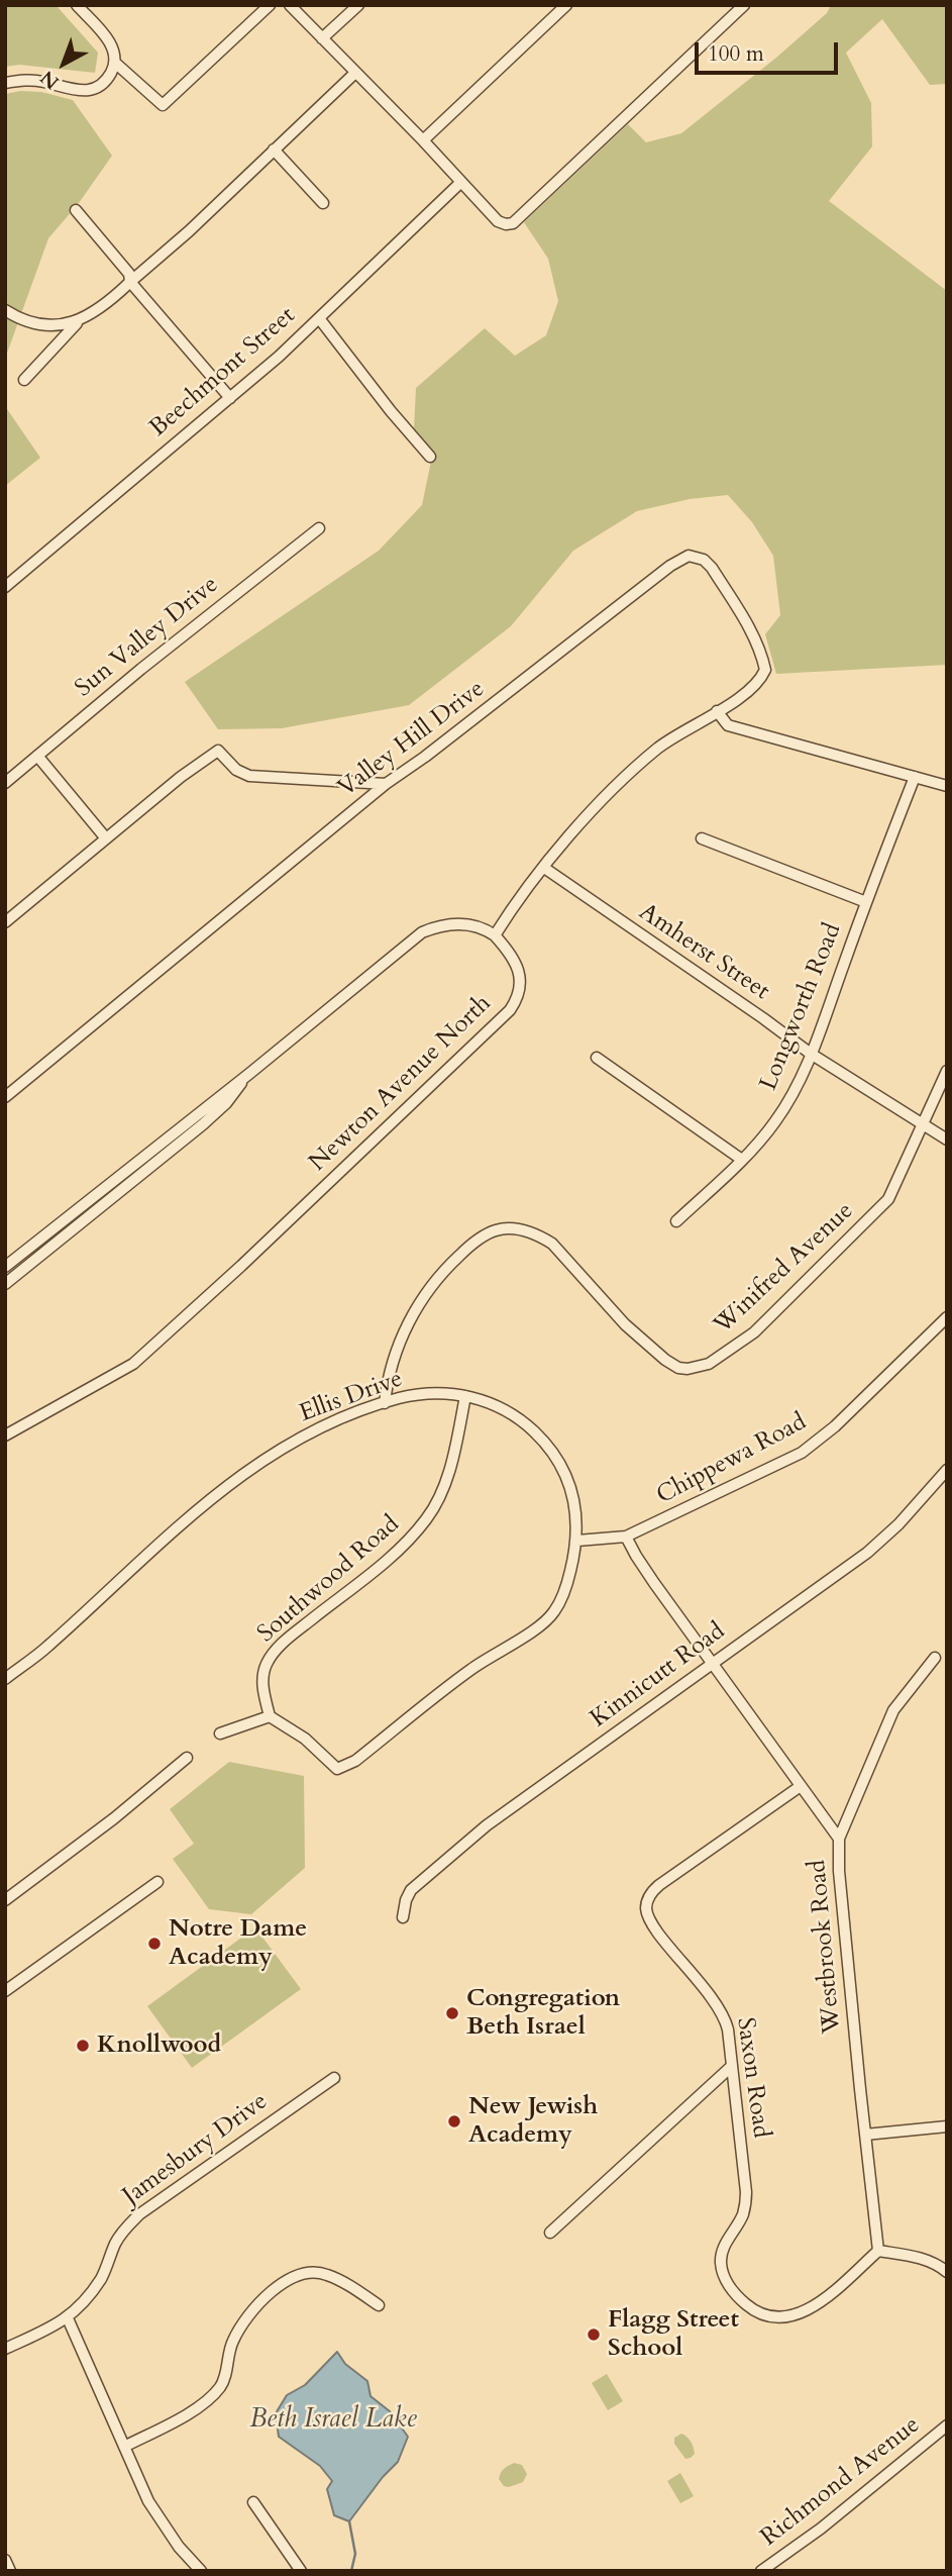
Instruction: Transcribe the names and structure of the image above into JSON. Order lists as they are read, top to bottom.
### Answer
{
  "streets": {
    "street": [
      "Beechmont Street",
      "Sun Valley Drive",
      "Valley Hill Drive",
      "Amherst Street",
      "Longworth Road",
      "Newton Avenue North",
      "Winifred Avenue",
      "Ellis Drive",
      "Chippewa Road",
      "Southwood Road",
      "Kinnicutt Road",
      "Westbrook Road",
      "Saxon Road",
      "Jamesbury Drive",
      "Richmond Avenue"
    ]
  },
  "crossings": [
    ["Amherst Street", "Longworth Road"],
    ["Amherst Street", "Winifred Avenue"],
    ["Winifred Avenue", "Ellis Drive"],
    ["Ellis Drive", "Chippewa Road"],
    ["Ellis Drive", "Southwood Road"],
    ["Chippewa Road", "Westbrook Road"],
    ["Kinnicutt Road", "Westbrook Road"],
    ["Westbrook Road", "Saxon Road"]
  ],
  "water": ["Beth Israel Lake"],
  "places": [
    "Notre Dame Academy",
    "Congregation Beth Israel",
    "Knollwood",
    "New Jewish Academy",
    "Flagg Street School"
  ],
  "scale_bar": "100 m",
  "north": "bottom left"
}
